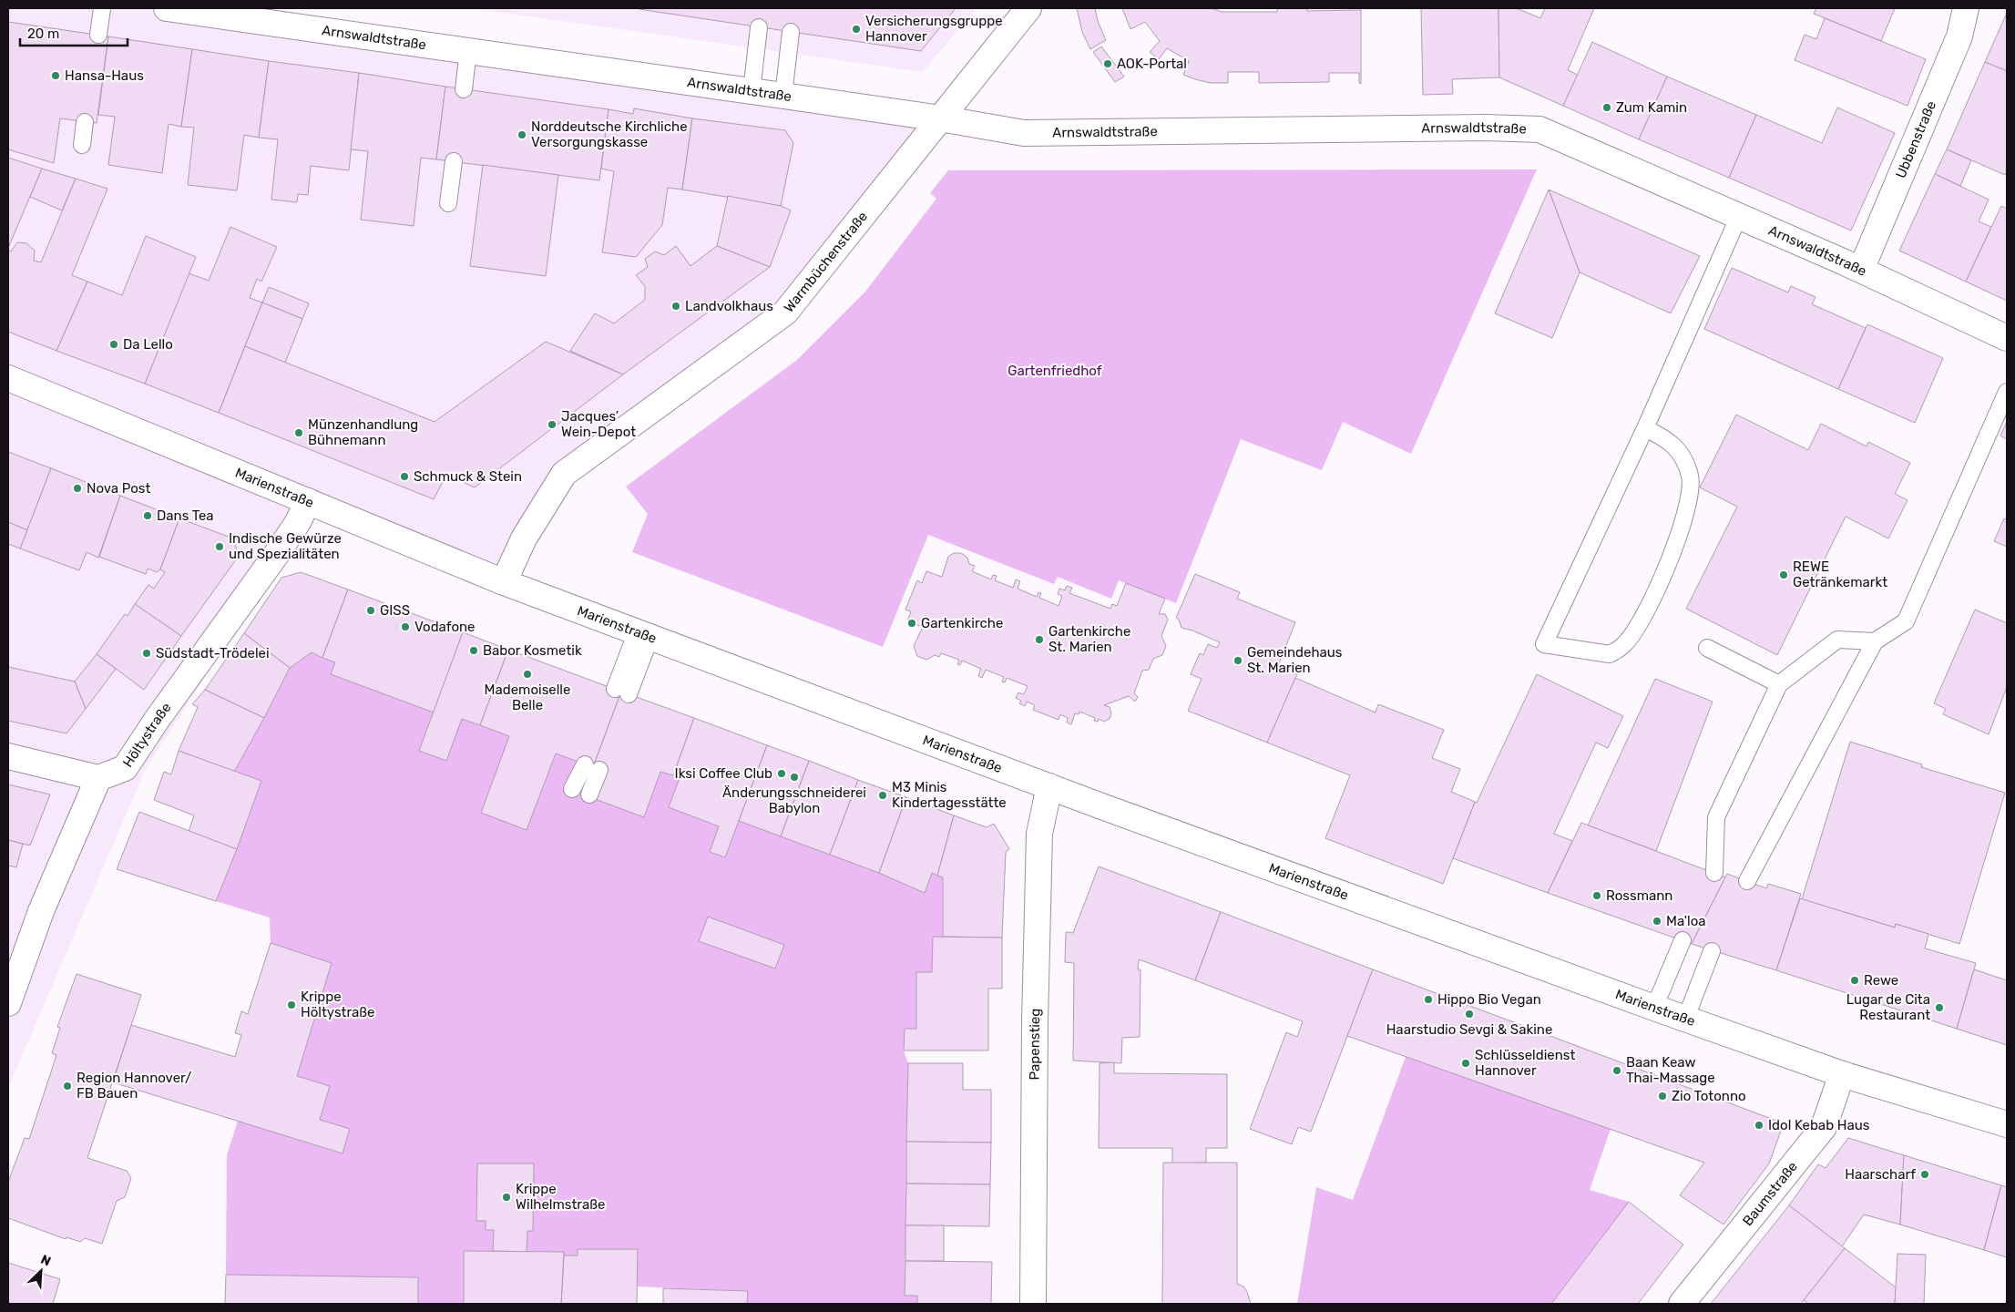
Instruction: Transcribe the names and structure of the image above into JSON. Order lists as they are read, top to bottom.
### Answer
{
  "streets": {
    "street": [
      "Arnswaldtstraße",
      "Ubbenstraße",
      "Warmbüchenstraße",
      "Marienstraße",
      "Höltystraße",
      "Papenstieg",
      "Baumstraße"
    ]
  },
  "crossings": [
    ["Arnswaldtstraße", "Ubbenstraße"],
    ["Arnswaldtstraße", "Warmbüchenstraße"],
    ["Warmbüchenstraße", "Marienstraße"],
    ["Marienstraße", "Höltystraße"],
    ["Marienstraße", "Papenstieg"],
    ["Marienstraße", "Baumstraße"]
  ],
  "parks": ["Gartenfriedhof"],
  "places": [
    "Versicherungsgruppe Hannover",
    "AOK-Portal",
    "Hansa-Haus",
    "Zum Kamin",
    "Norddeutsche Kirchliche Versorgungskasse",
    "Landvolkhaus",
    "Da Lello",
    "Jacques’ Wein-Depot",
    "Münzenhandlung Bühnemann",
    "Schmuck & Stein",
    "Nova Post",
    "Dans Tea",
    "Indische Gewürze und Spezialitäten",
    "REWE Getränkemarkt",
    "GISS",
    "Gartenkirche",
    "Vodafone",
    "Gartenkirche St. Marien",
    "Babor Kosmetik",
    "Südstadt-Trödelei",
    "Gemeindehaus St. Marien",
    "Mademoiselle Belle",
    "Iksi Coffee Club",
    "Änderungsschneiderei Babylon",
    "M3 Minis Kindertagesstätte",
    "Rossmann",
    "Ma'loa",
    "Rewe",
    "Hippo Bio Vegan",
    "Krippe Höltystraße",
    "Lugar de Cita Restaurant",
    "Haarstudio Sevgi & Sakine",
    "Schlüsseldienst Hannover",
    "Baan Keaw Thai-Massage",
    "Region Hannover/ FB Bauen",
    "Zio Totonno",
    "Idol Kebab Haus",
    "Haarscharf",
    "Krippe Wilhelmstraße"
  ],
  "scale_bar": "20 m",
  "north": "top right"
}
